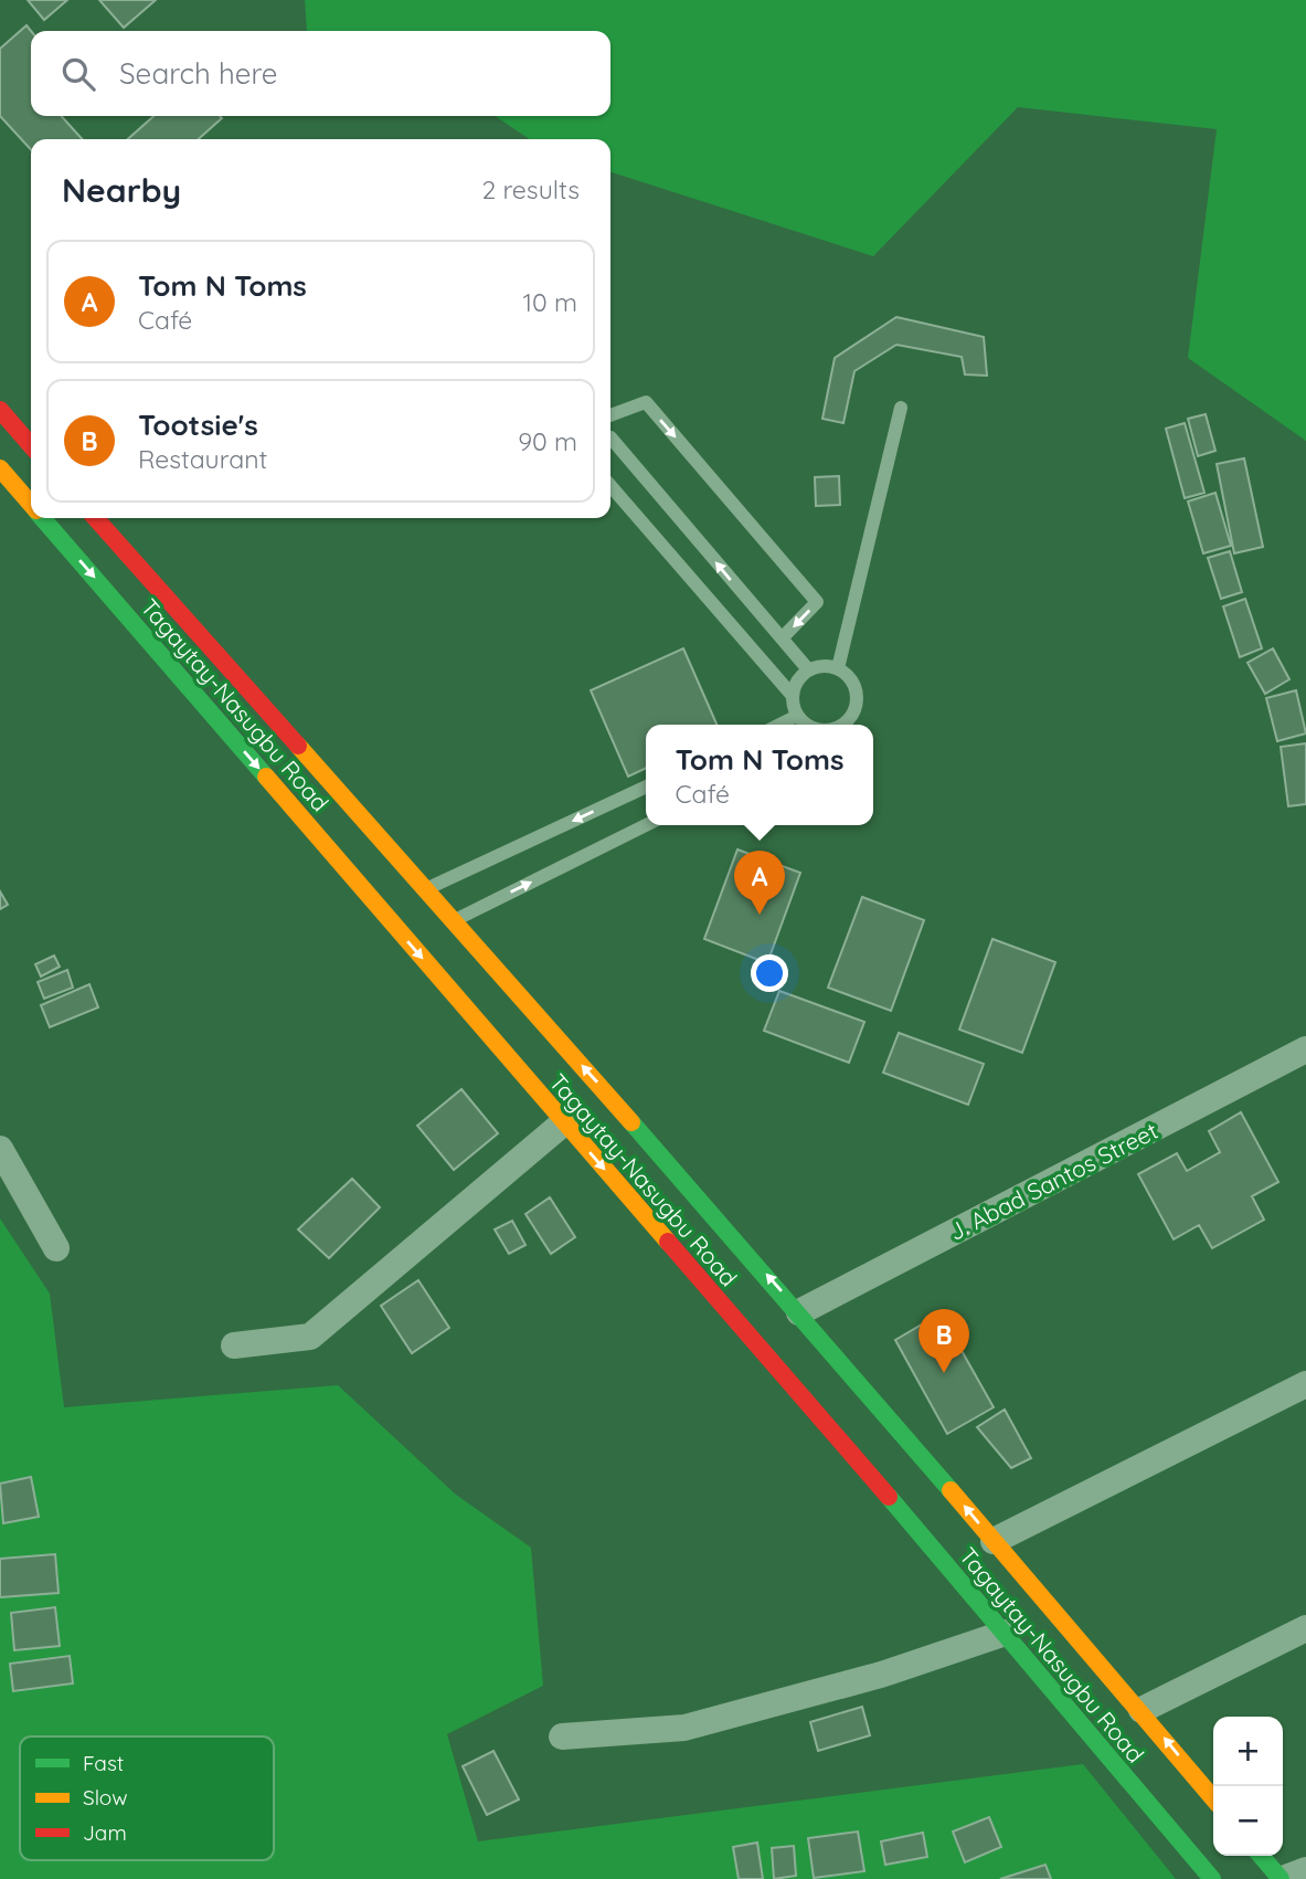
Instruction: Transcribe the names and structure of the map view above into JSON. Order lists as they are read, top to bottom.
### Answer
{
  "streets": {
    "main road": ["Tagaytay-Nasugbu Road"],
    "street": ["J. Abad Santos Street"]
  },
  "crossings": [
    ["Tagaytay-Nasugbu Road", "J. Abad Santos Street"]
  ],
  "legend": ["Fast", "Slow", "Jam"],
  "page": {
    "search": "Search here",
    "heading": ["Nearby", "2 results"],
    "list": [
      {
        "mark": "A",
        "name": "Tom N Toms",
        "note": "Café",
        "value": "10 m"
      },
      {
        "mark": "B",
        "name": "Tootsie's",
        "note": "Restaurant",
        "value": "90 m"
      }
    ],
    "popup": ["Tom N Toms", "Café"],
    "pins": ["A", "B"],
    "map_buttons": ["+", "−"]
  }
}
